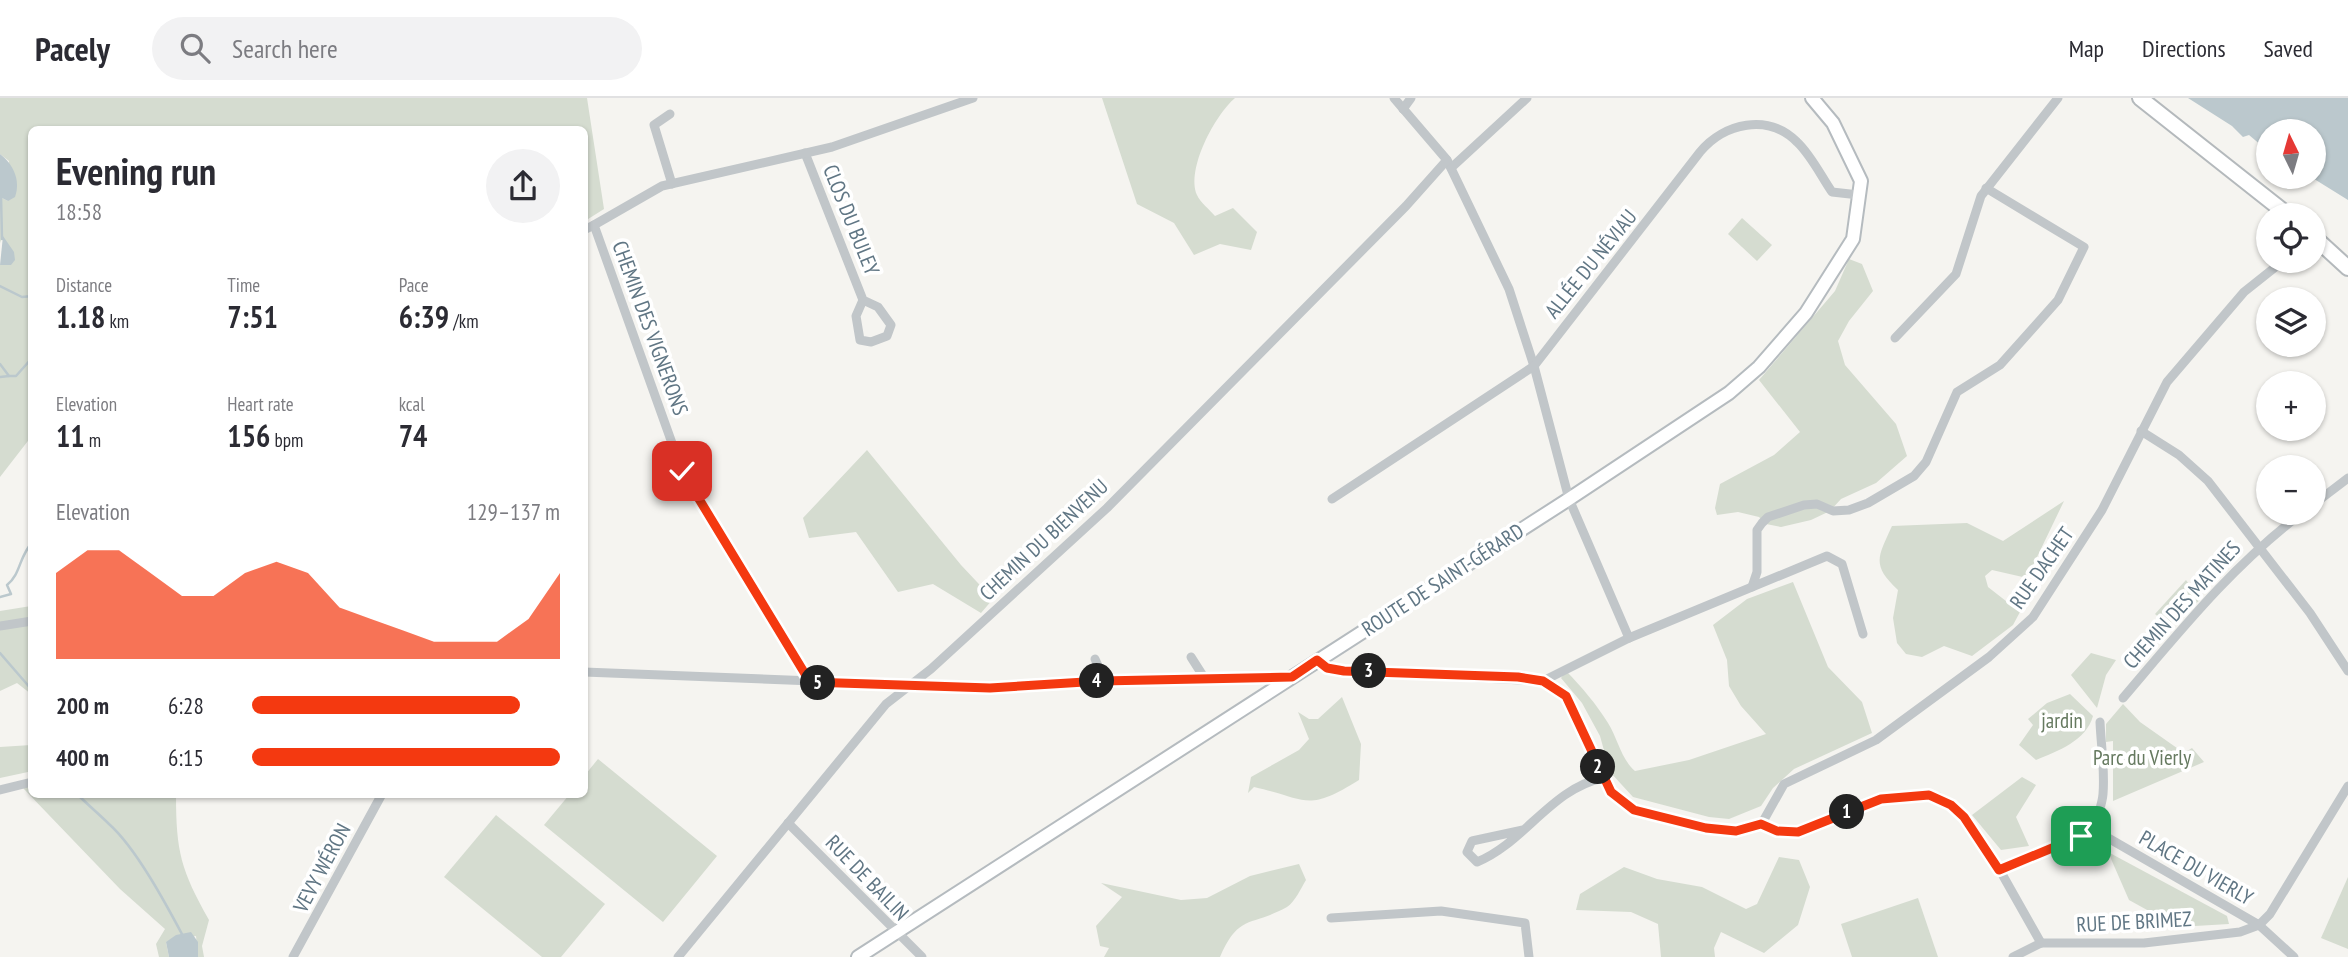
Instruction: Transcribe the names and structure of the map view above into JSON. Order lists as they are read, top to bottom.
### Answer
{
  "streets": {
    "main road": ["ROUTE DE SAINT-GÉRARD"],
    "street": [
      "CLOS DU BULEY",
      "ALLÉE DU NÉVIAU",
      "CHEMIN DES VIGNERONS",
      "CHEMIN DU BIENVENU",
      "RUE DACHET",
      "CHEMIN DES MATINES",
      "VEVY WÉRON",
      "PLACE DU VIERLY",
      "RUE DE BAILIN",
      "RUE DE BRIMEZ"
    ]
  },
  "crossings": [
    ["CLOS DU BULEY", "CHEMIN DES VIGNERONS"],
    ["ALLÉE DU NÉVIAU", "ROUTE DE SAINT-GÉRARD"],
    ["CHEMIN DU BIENVENU", "RUE DE BAILIN"],
    ["ROUTE DE SAINT-GÉRARD", "RUE DE BAILIN"],
    ["PLACE DU VIERLY", "RUE DE BRIMEZ"]
  ],
  "parks": ["jardin", "Parc du Vierly"],
  "north": "top",
  "page": {
    "header": "Pacely",
    "search": "Search here",
    "nav": ["Map", "Directions", "Saved"],
    "map_buttons": ["+", "−"],
    "heading": ["Evening run", "18:58"],
    "stats": [
      ["Distance", "1.18 km"],
      ["Time", "7:51"],
      ["Pace", "6:39 /km"],
      ["Elevation", "11 m"],
      ["Heart rate", "156 bpm"],
      ["kcal", "74"]
    ],
    "chart": ["Elevation", "129–137 m"],
    "pins": [
      "3",
      "4",
      "5",
      "2",
      "1"
    ],
    "list": [
      {
        "name": "200 m",
        "note": "6:28"
      },
      {
        "name": "400 m",
        "note": "6:15"
      }
    ]
  }
}
